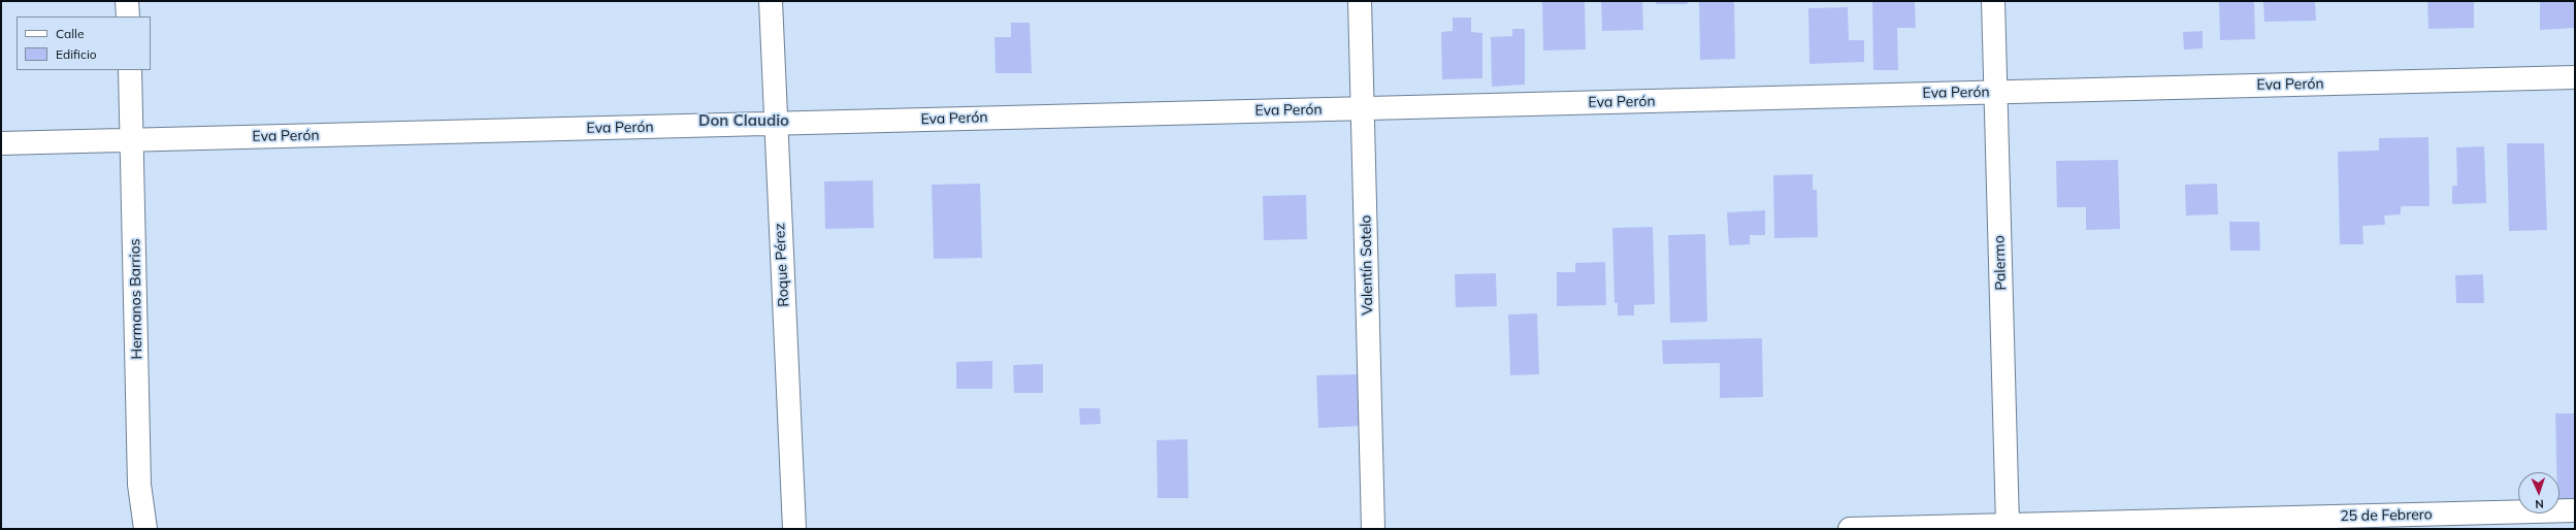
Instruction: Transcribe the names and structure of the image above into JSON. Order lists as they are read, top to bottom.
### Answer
{
  "streets": {
    "street": [
      "Eva Perón",
      "Palermo",
      "Roque Pérez",
      "Valentín Sotelo",
      "Hermanos Barrios",
      "25 de Febrero"
    ]
  },
  "crossings": [
    ["Eva Perón", "Palermo"],
    ["Eva Perón", "Roque Pérez"],
    ["Eva Perón", "Valentín Sotelo"],
    ["Eva Perón", "Hermanos Barrios"],
    ["Palermo", "25 de Febrero"]
  ],
  "districts": ["Don Claudio"],
  "legend": ["Calle", "Edificio"],
  "north": "bottom"
}
